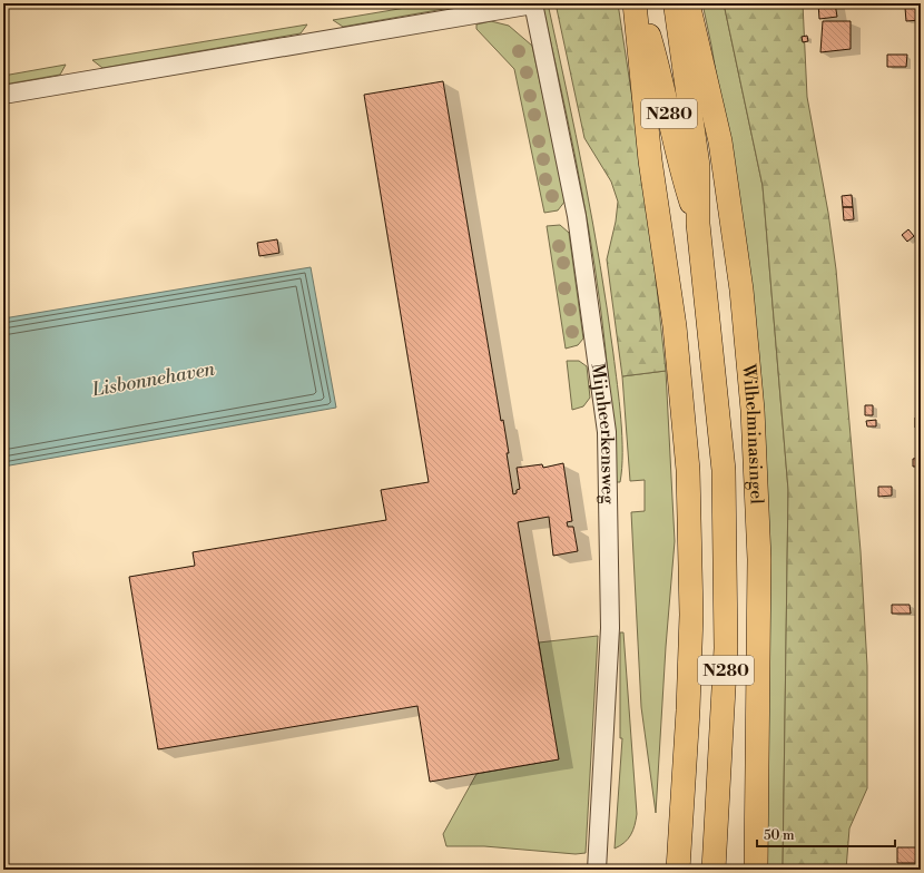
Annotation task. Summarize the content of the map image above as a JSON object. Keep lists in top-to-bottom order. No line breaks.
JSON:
{"streets":{"main road":["N280","Wilhelminasingel"],"street":["Mijnheerkensweg"]},"water":["Lisbonnehaven"],"scale_bar":"50 m"}
